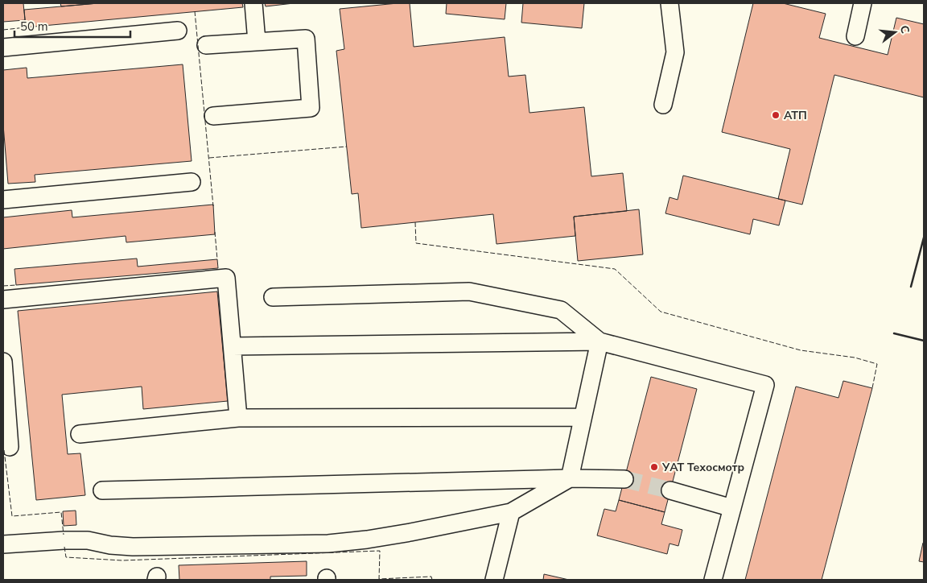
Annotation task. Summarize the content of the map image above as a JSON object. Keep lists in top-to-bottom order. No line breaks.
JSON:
{"places":["АТП","УАТ Техосмотр"],"scale_bar":"50 m","north":"right"}
